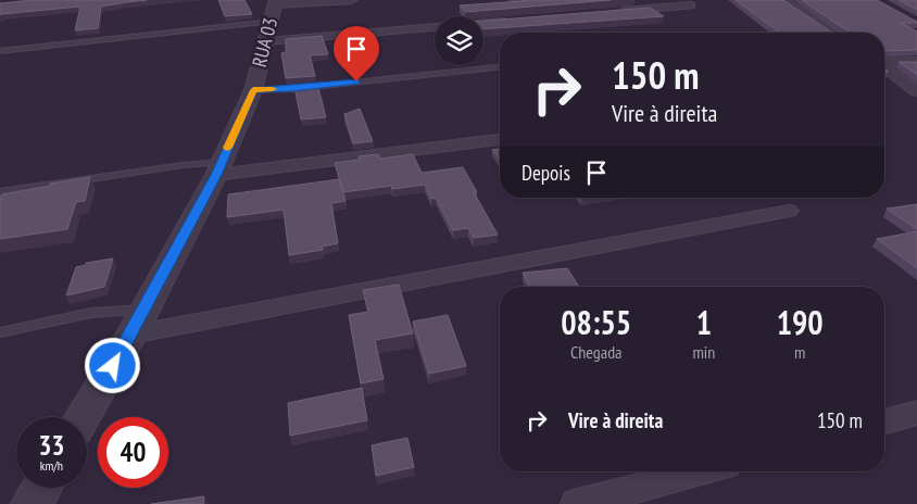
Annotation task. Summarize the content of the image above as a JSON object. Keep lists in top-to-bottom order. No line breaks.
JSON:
{"streets":{"street":["RUA 03"]},"page":{"turn":["150 m","Vire à direita"],"then":"Depois","eta":["08:55","Chegada","1","min","190","m"],"list":[{"name":"Vire à direita","value":"150 m"}],"speed":"33 km/h","limit":"40"}}
